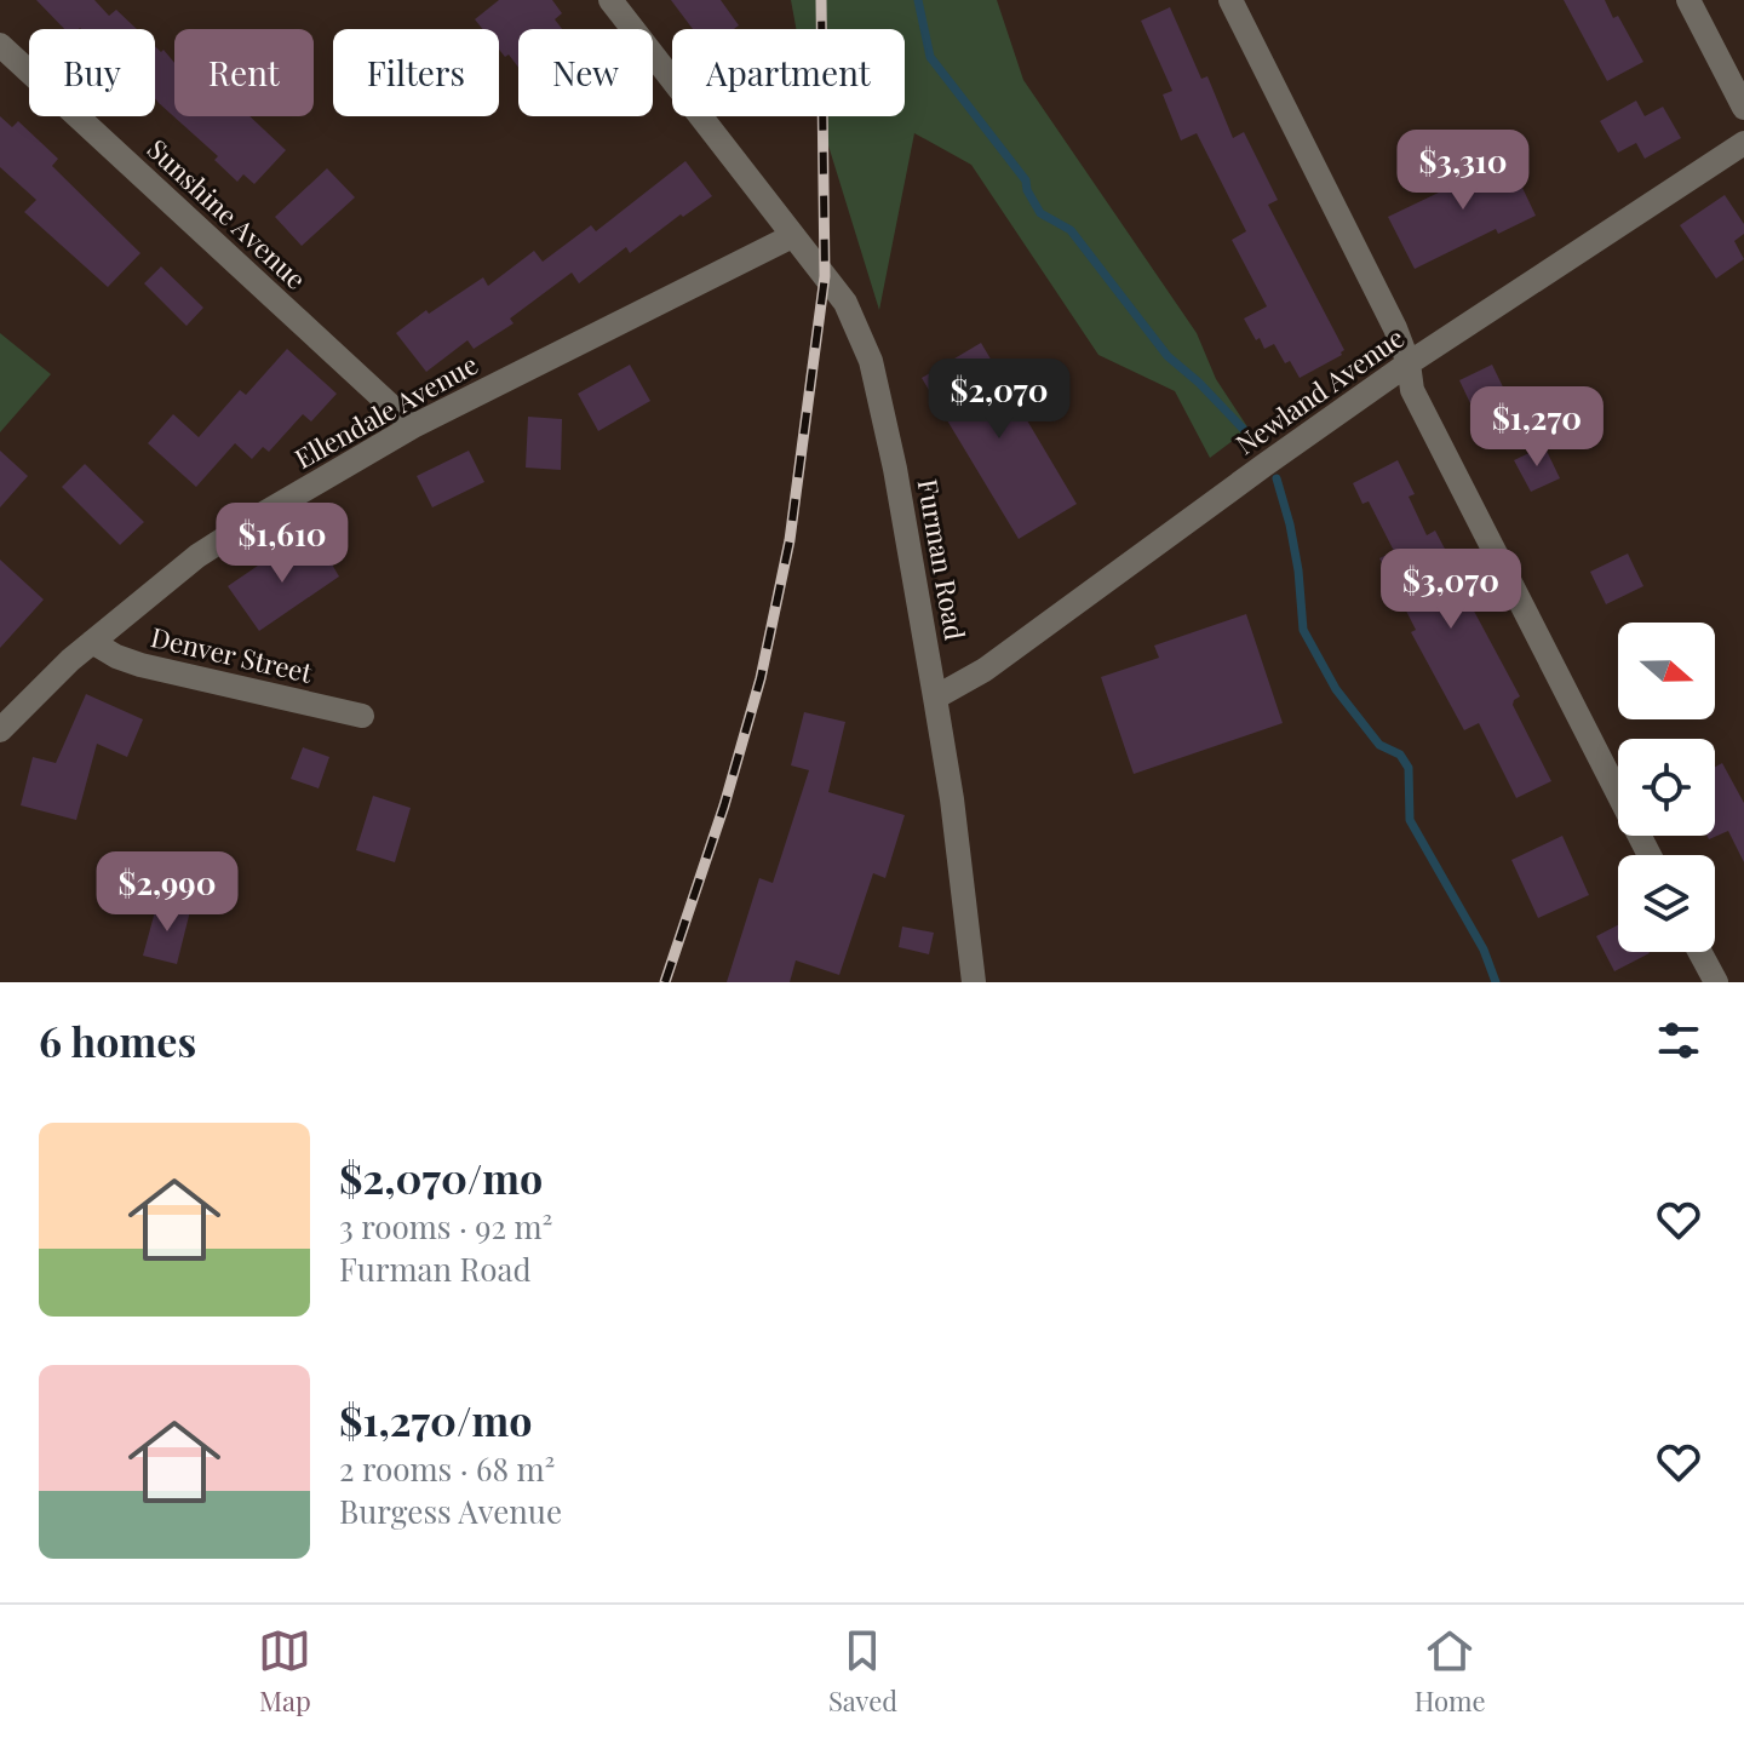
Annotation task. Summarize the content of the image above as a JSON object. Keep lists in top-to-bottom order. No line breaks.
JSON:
{"streets":{"street":["Sunshine Avenue","Newland Avenue","Ellendale Avenue","Furman Road","Denver Street"]},"crossings":[["Sunshine Avenue","Ellendale Avenue"],["Newland Avenue","Furman Road"],["Ellendale Avenue","Furman Road"],["Ellendale Avenue","Denver Street"]],"north":"right","page":{"chip":["Buy","Rent","Filters","New","Apartment"],"price":["$3,310","$2,070","$1,270","$1,610","$3,070","$2,990"],"heading":"6 homes","list":[{"name":"$2,070/mo","note":"3 rooms · 92 m² · Furman Road"},{"name":"$1,270/mo","note":"2 rooms · 68 m² · Burgess Avenue"}],"tabs":["Map","Saved","Home"]}}
